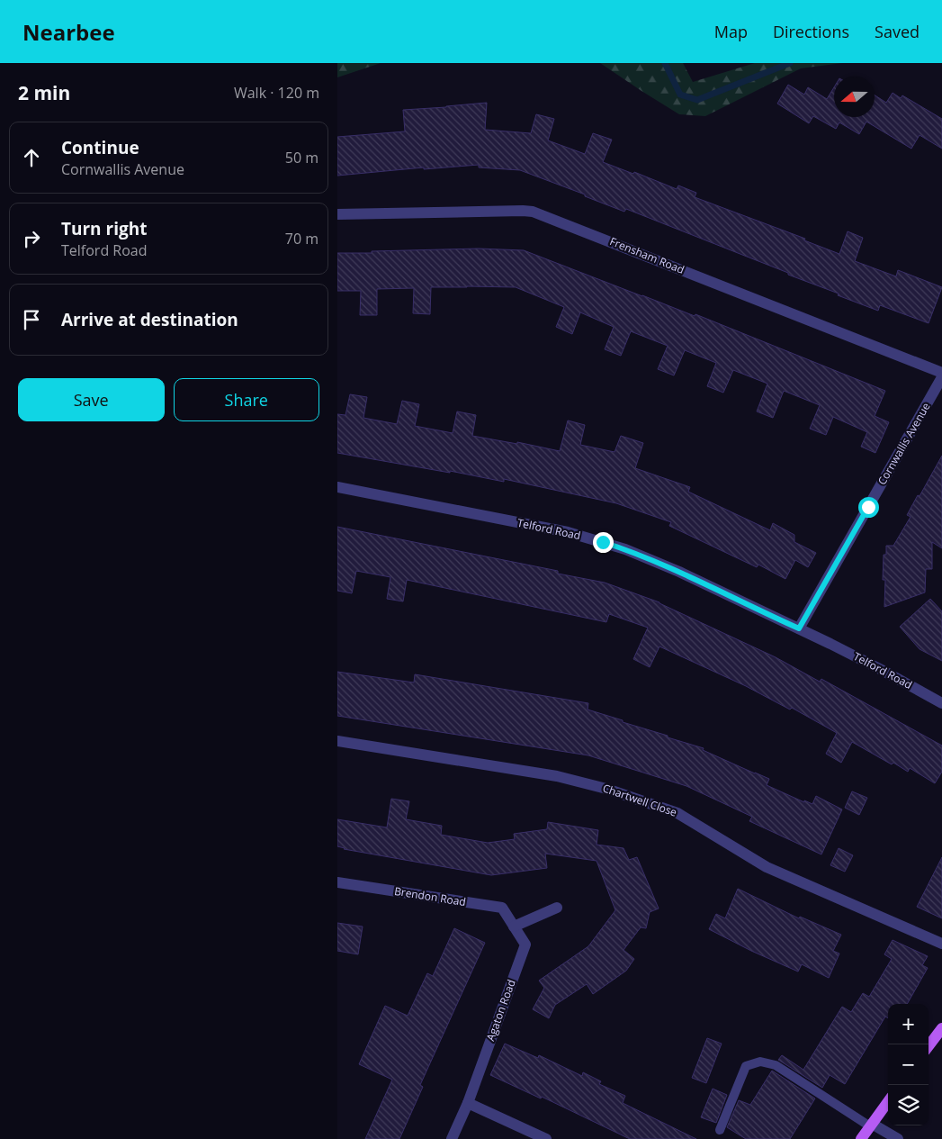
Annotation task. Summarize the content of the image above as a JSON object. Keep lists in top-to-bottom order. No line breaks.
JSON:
{"streets":{"street":["Frensham Road","Cornwallis Avenue","Telford Road","Chartwell Close","Brendon Road","Agaton Road"]},"crossings":[["Cornwallis Avenue","Telford Road"],["Brendon Road","Agaton Road"]],"north":"left","page":{"header":"Nearbee","nav":["Map","Directions","Saved"],"heading":["2 min","Walk · 120 m"],"list":[["Continue","Cornwallis Avenue","50 m"],["Turn right","Telford Road","70 m"],"Arrive at destination"],"buttons":["Save","Share"],"map_buttons":["+","−"]}}
